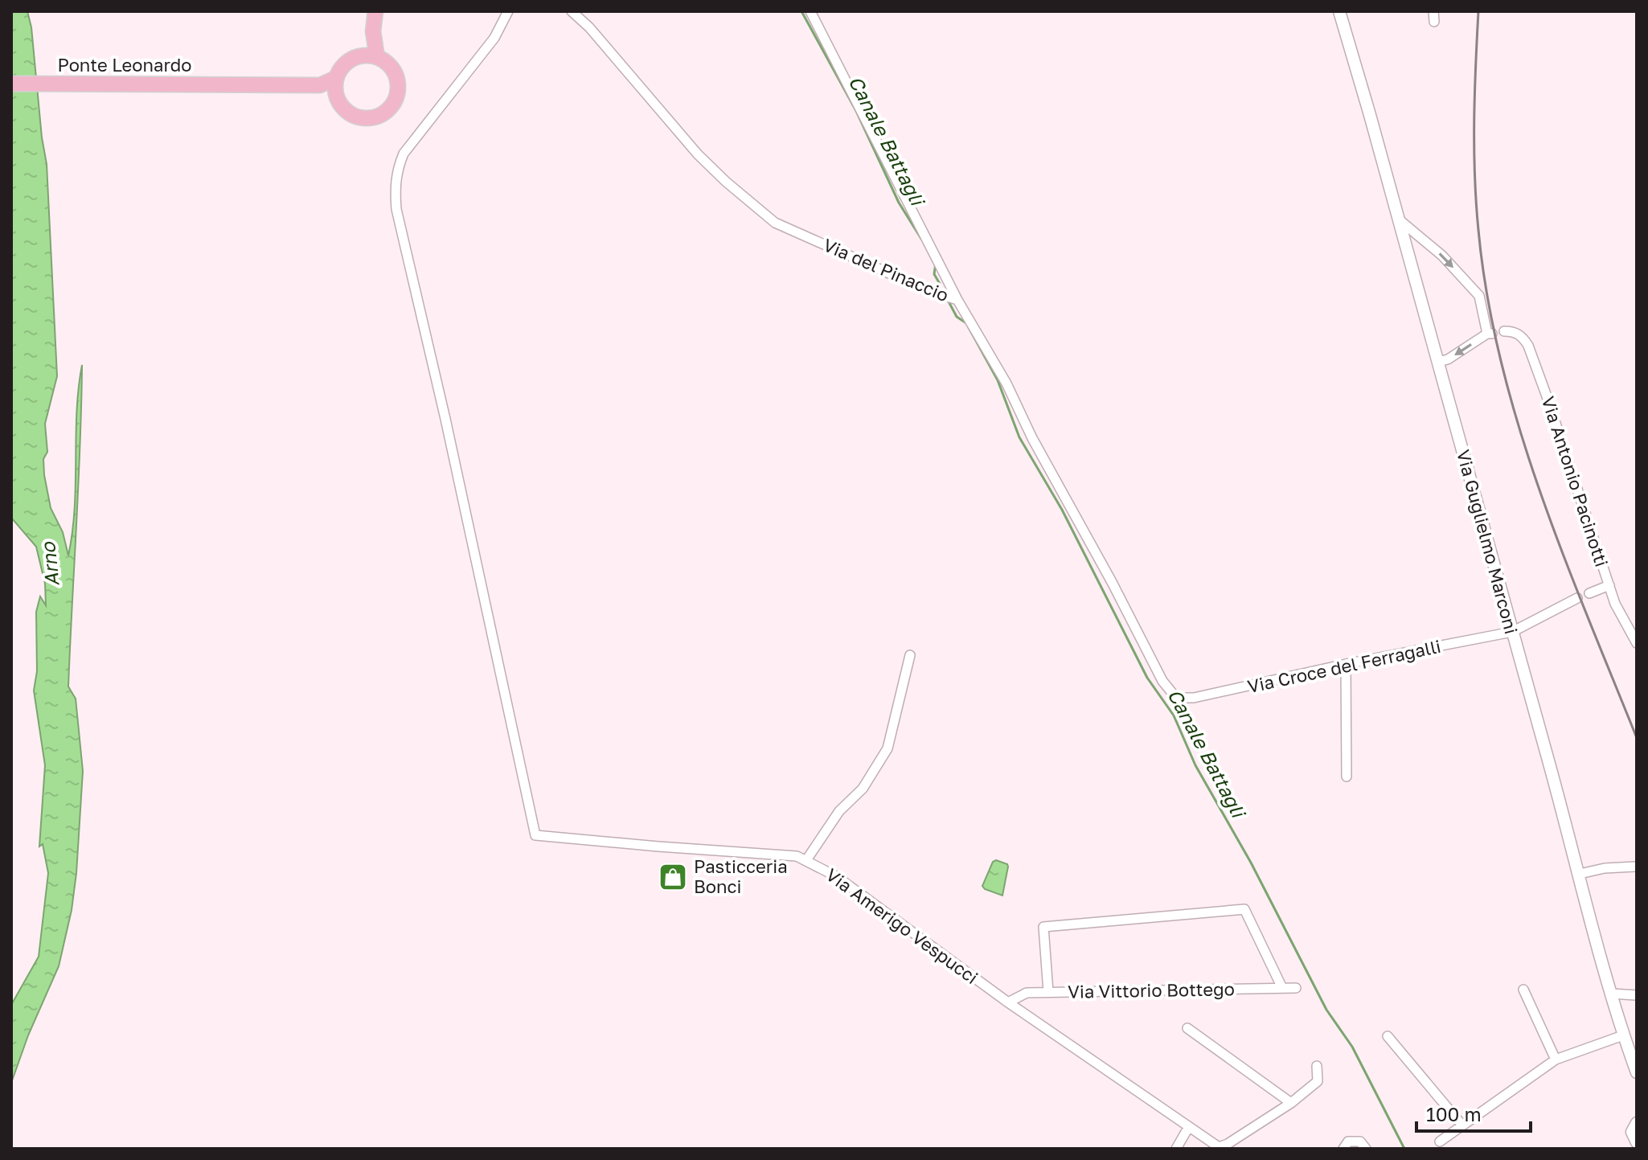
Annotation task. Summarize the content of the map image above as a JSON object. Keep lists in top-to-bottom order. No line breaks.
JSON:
{"streets":{"main road":["Ponte Leonardo"],"street":["Via del Pinaccio","Via Antonio Pacinotti","Via Guglielmo Marconi","Via Croce del Ferragalli","Via Amerigo Vespucci","Via Vittorio Bottego"]},"crossings":[["Via del Pinaccio","Via Croce del Ferragalli"],["Via Guglielmo Marconi","Via Croce del Ferragalli"],["Via Amerigo Vespucci","Via Vittorio Bottego"]],"water":["Canale Battagli","Arno"],"places":{"shop":["Pasticceria Bonci"]},"scale_bar":"100 m"}
